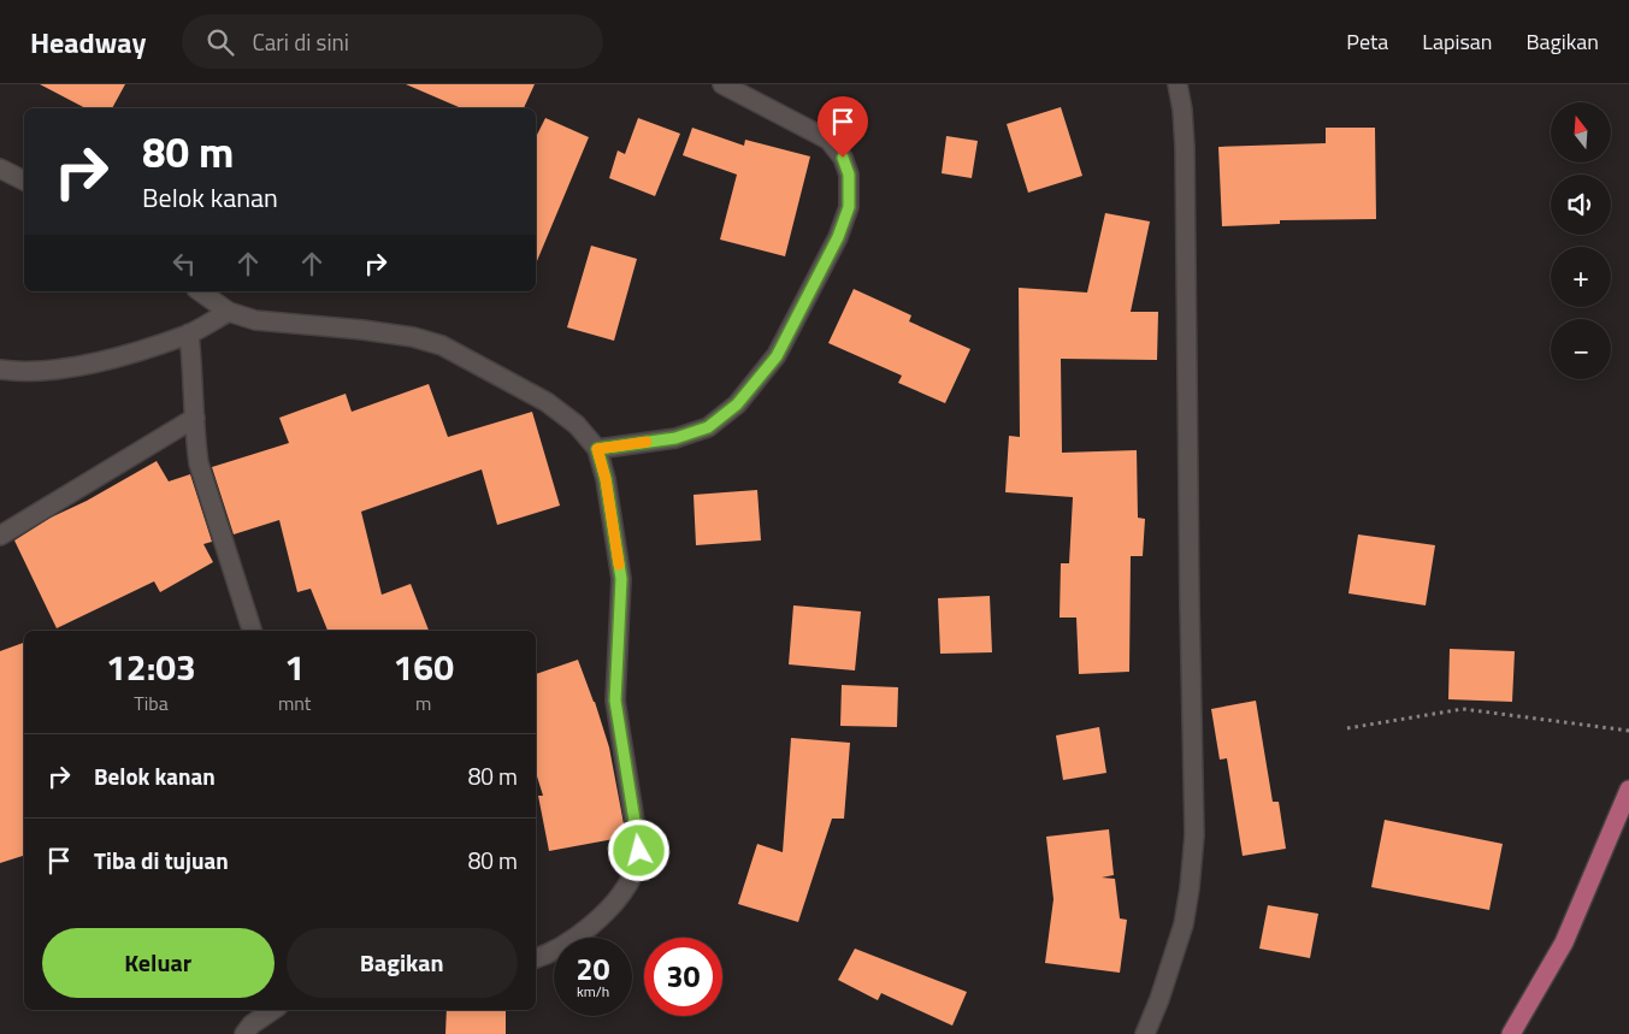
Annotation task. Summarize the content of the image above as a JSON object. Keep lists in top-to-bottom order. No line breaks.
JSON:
{"north":"top","page":{"header":"Headway","search":"Cari di sini","nav":["Peta","Lapisan","Bagikan"],"map_buttons":["+","−"],"turn":["80 m","Belok kanan"],"eta":["12:03","Tiba","1","mnt","160","m"],"list":[{"name":"Belok kanan","value":"80 m"},{"name":"Tiba di tujuan","value":"80 m"}],"buttons":["Keluar","Bagikan"],"speed":"20 km/h","limit":"30"}}
